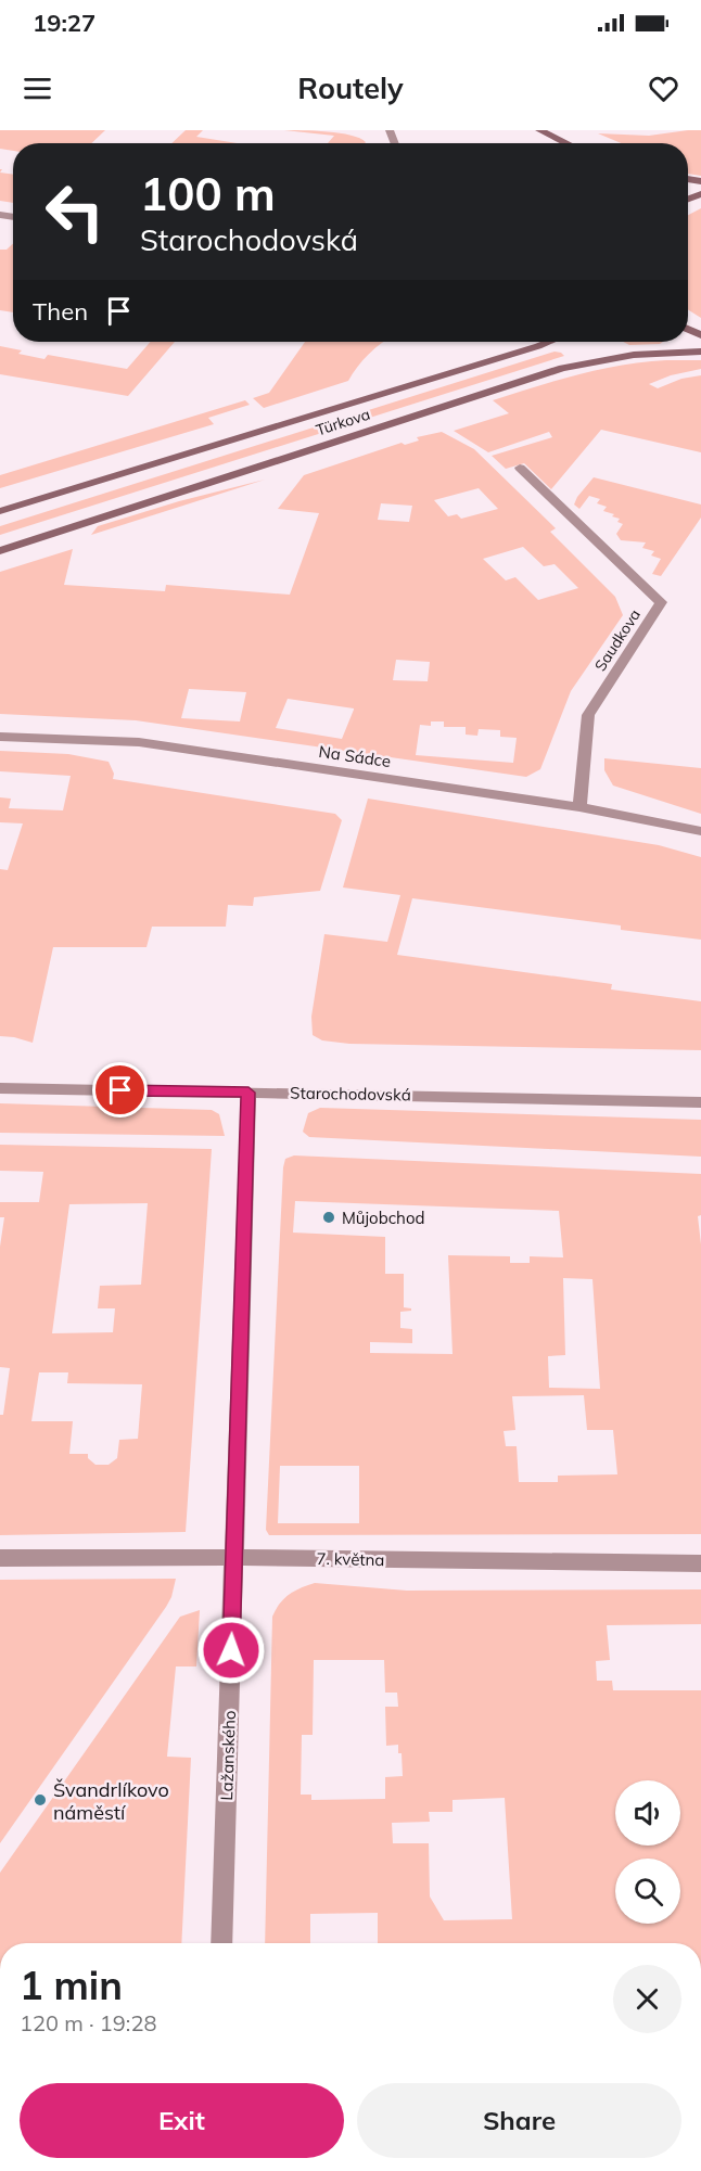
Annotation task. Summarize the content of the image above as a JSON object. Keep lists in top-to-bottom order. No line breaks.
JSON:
{"streets":{"main road":["Türkova"],"street":["Saudkova","Na Sádce","Starochodovská","7. května","Lažanského"]},"crossings":[["Saudkova","Na Sádce"],["Starochodovská","Lažanského"],["7. května","Lažanského"]],"places":["Můjobchod","Švandrlíkovo náměstí"],"page":{"status":"19:27","header":"Routely","turn":["100 m","Starochodovská"],"then":"Then","heading":["1 min","120 m · 19:28"],"buttons":["Exit","Share"]}}
